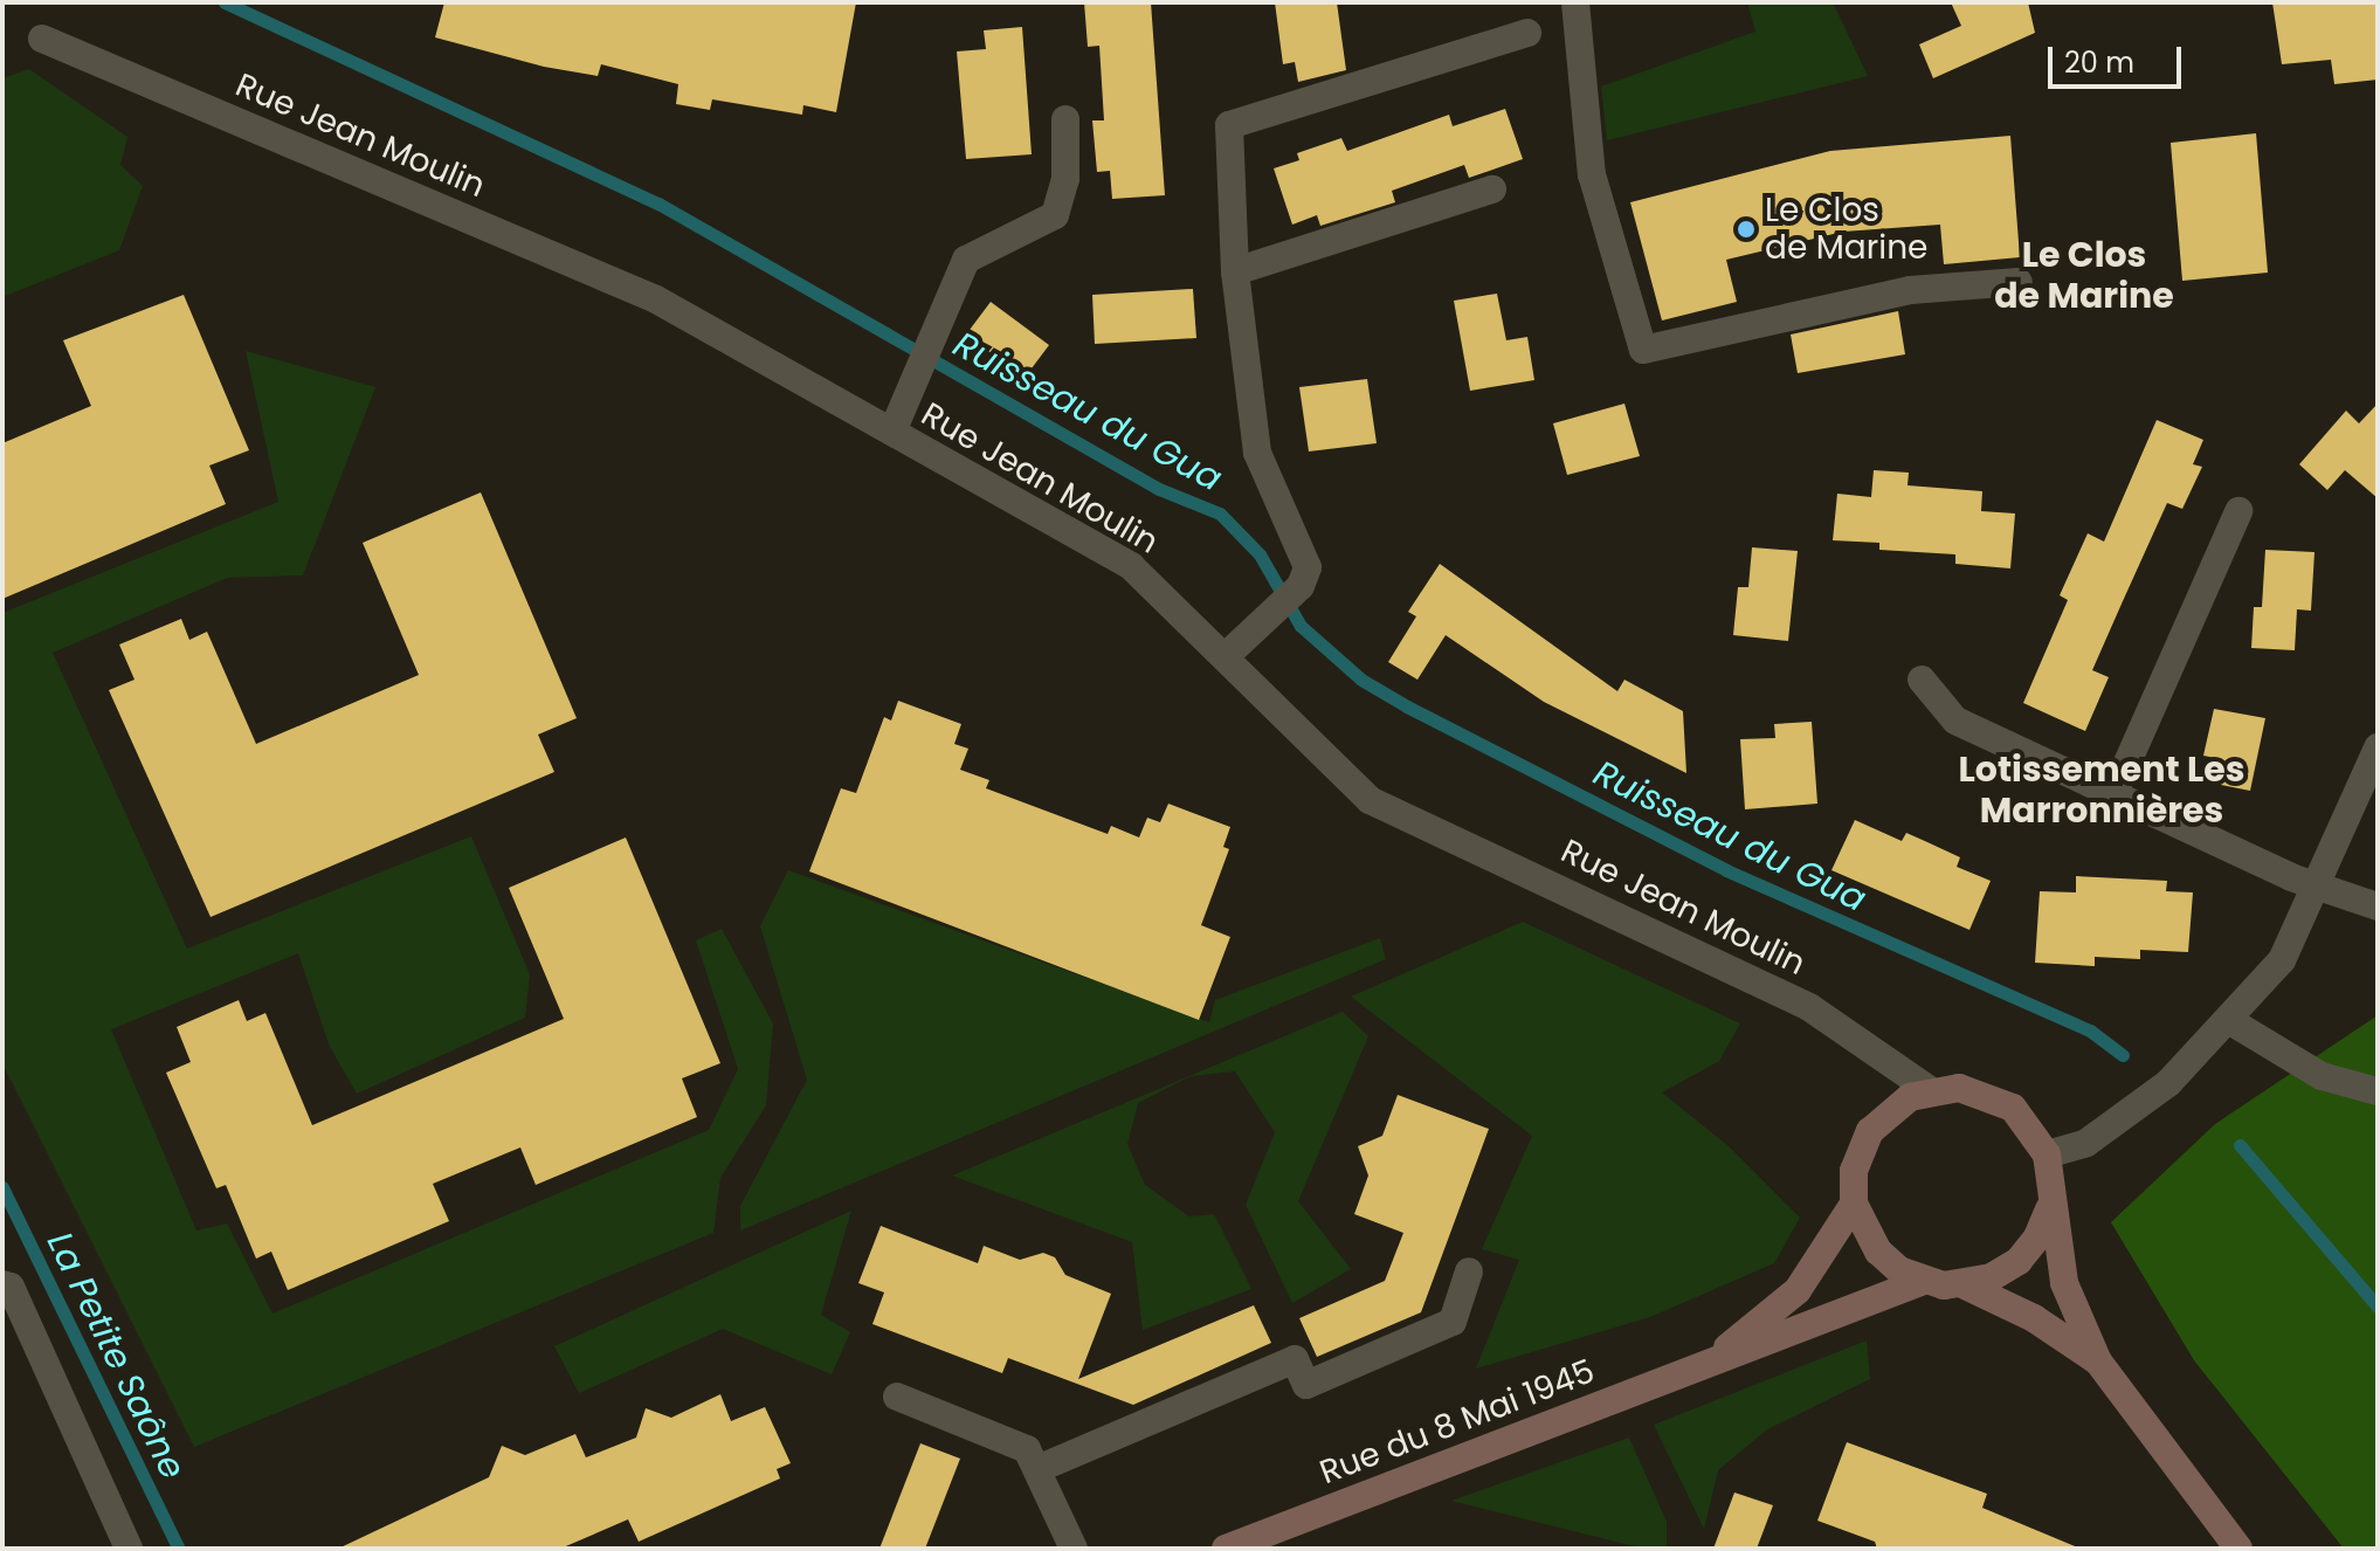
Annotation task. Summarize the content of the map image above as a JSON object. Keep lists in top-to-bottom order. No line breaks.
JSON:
{"streets":{"street":["Rue Jean Moulin","Rue du 8 Mai 1945"]},"crossings":[["Rue Jean Moulin","Rue du 8 Mai 1945"]],"districts":["Le Clos de Marine","Lotissement Les Marronnières"],"water":["Ruisseau du Gua","La Petite Saône"],"places":["Le Clos de Marine"],"scale_bar":"20 m"}
